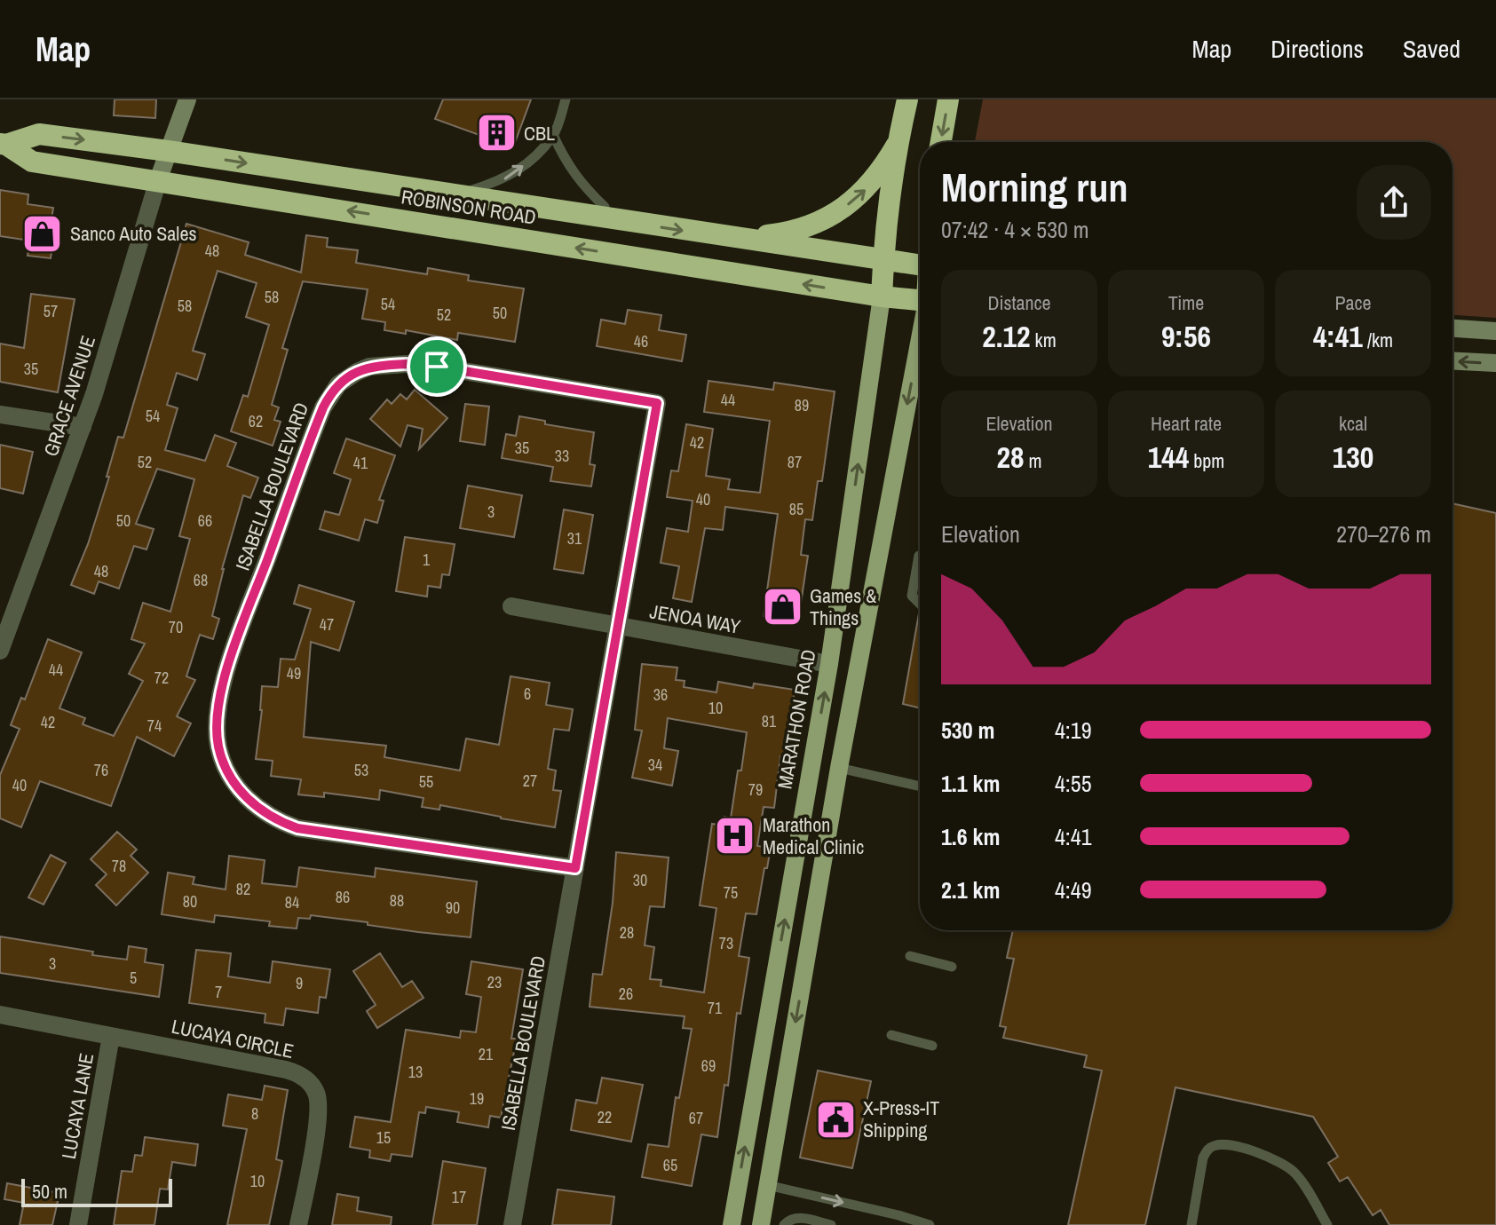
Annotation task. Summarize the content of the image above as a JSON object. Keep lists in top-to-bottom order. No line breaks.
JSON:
{"streets":{"highway":["ROBINSON ROAD","MARATHON ROAD"],"main road":["GRACE AVENUE"],"street":["ISABELLA BOULEVARD","JENOA WAY","LUCAYA CIRCLE","LUCAYA LANE"]},"crossings":[["ROBINSON ROAD","GRACE AVENUE"],["ROBINSON ROAD","MARATHON ROAD"],["ISABELLA BOULEVARD","JENOA WAY"],["JENOA WAY","MARATHON ROAD"],["LUCAYA CIRCLE","LUCAYA LANE"]],"one_way":["MARATHON ROAD"],"places":{"building":["CBL"],"shop":["Sanco Auto Sales","Games & Things"],"hospital":["Marathon Medical Clinic"],"public building":["X-Press-IT Shipping"]},"house_numbers":["48","58","54","58","57","50","52","46","35","44","89","54","62","42","35","33","52","87","41","40","85","3","50","66","31","1","48","68","47","70","44","49","72","6","36","10","81","42","74","34","76","53","27","55","40","79","78","30","82","75","86","88","80","84","90","28","73","3","5","23","9","7","26","71","21","69","13","19","8","22","67","15","65","10","17"],"scale_bar":"50 m","page":{"header":"Map","nav":["Map","Directions","Saved"],"heading":["Morning run","07:42 · 4 × 530 m"],"stats":[["Distance","2.12 km"],["Time","9:56"],["Pace","4:41 /km"],["Elevation","28 m"],["Heart rate","144 bpm"],["kcal","130"]],"chart":["Elevation","270–276 m"],"list":[{"name":"530 m","note":"4:19"},{"name":"1.1 km","note":"4:55"},{"name":"1.6 km","note":"4:41"},{"name":"2.1 km","note":"4:49"}],"scale":"50 m"}}
